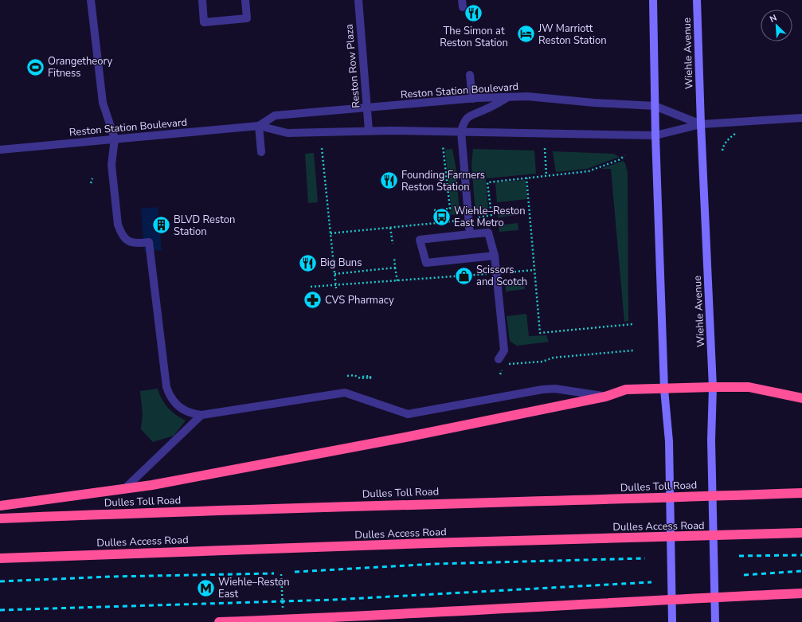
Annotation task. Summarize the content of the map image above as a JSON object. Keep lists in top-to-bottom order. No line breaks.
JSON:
{"streets":{"highway":["Dulles Toll Road","Dulles Access Road"],"main road":["Wiehle Avenue"],"street":["Reston Row Plaza","Reston Station Boulevard"]},"crossings":[["Wiehle Avenue","Reston Station Boulevard"],["Reston Row Plaza","Reston Station Boulevard"]],"places":{"restaurant":["The Simon at Reston Station","Founding Farmers Reston Station","Big Buns"],"hotel":["JW Marriott Reston Station"],"sports":["Orangetheory Fitness"],"bus stop":["Wiehle–Reston East Metro"],"building":["BLVD Reston Station"],"shop":["Scissors and Scotch"],"pharmacy":["CVS Pharmacy"],"metro station":["Wiehle–Reston East"]},"north":"top left"}
